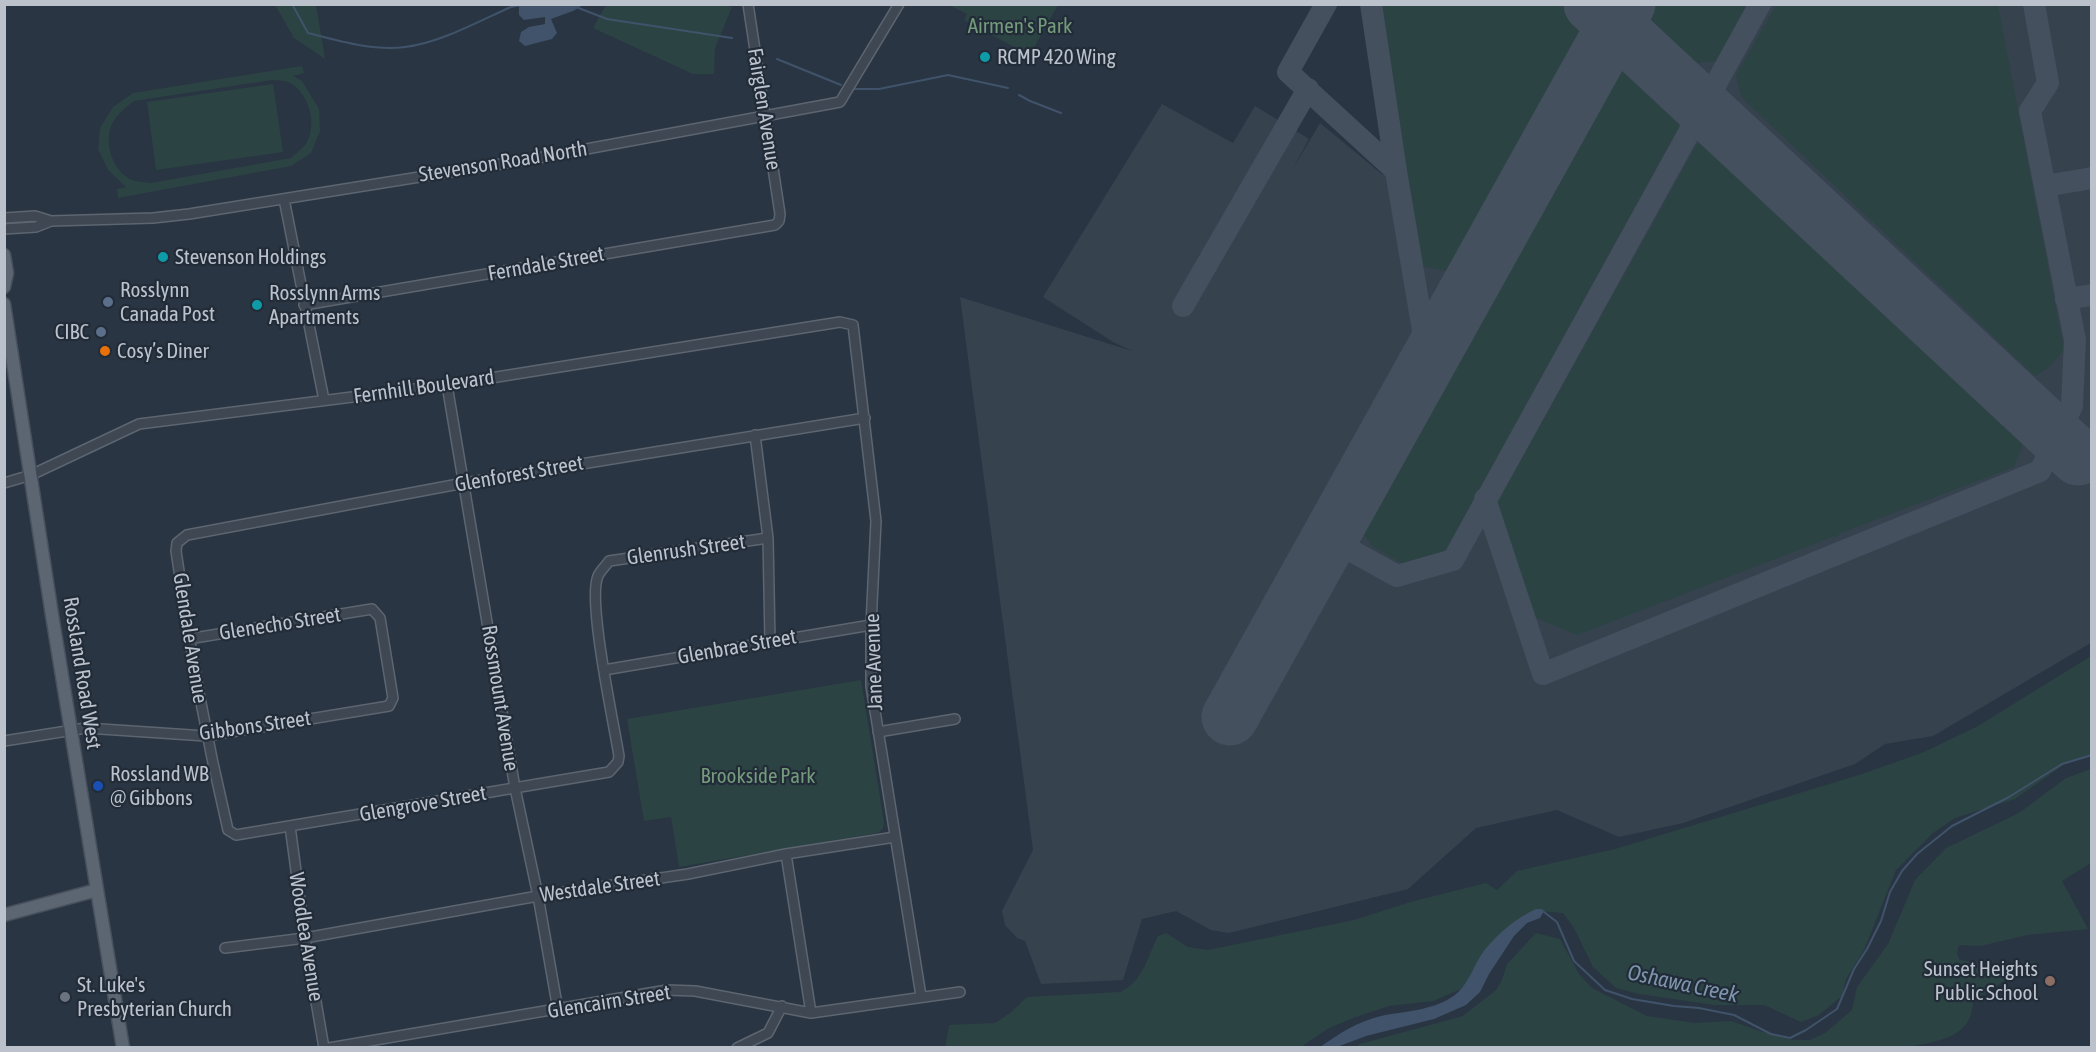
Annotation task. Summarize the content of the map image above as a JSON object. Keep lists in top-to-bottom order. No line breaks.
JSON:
{"streets":{"main road":["Rossland Road West"],"street":["Fairglen Avenue","Stevenson Road North","Ferndale Street","Fernhill Boulevard","Glenforest Street","Glenrush Street","Glenecho Street","Glendale Avenue","Glenbrae Street","Jane Avenue","Rossmount Avenue","Gibbons Street","Glengrove Street","Westdale Street","Woodlea Avenue","Glencairn Street"]},"crossings":[["Fairglen Avenue","Stevenson Road North"],["Fairglen Avenue","Ferndale Street"],["Fernhill Boulevard","Jane Avenue"],["Fernhill Boulevard","Rossland Road West"],["Fernhill Boulevard","Rossmount Avenue"],["Glenforest Street","Glendale Avenue"],["Glenforest Street","Jane Avenue"],["Glenforest Street","Rossmount Avenue"],["Glenrush Street","Glenbrae Street"],["Glenrush Street","Glengrove Street"],["Glenecho Street","Glendale Avenue"],["Glenecho Street","Gibbons Street"],["Glendale Avenue","Gibbons Street"],["Glendale Avenue","Glengrove Street"],["Glenbrae Street","Jane Avenue"],["Jane Avenue","Westdale Street"],["Jane Avenue","Glencairn Street"],["Rossland Road West","Gibbons Street"],["Rossmount Avenue","Glengrove Street"],["Rossmount Avenue","Westdale Street"],["Rossmount Avenue","Glencairn Street"],["Glengrove Street","Woodlea Avenue"],["Westdale Street","Woodlea Avenue"]],"water":["Oshawa Creek"],"parks":["Airmen's Park","Brookside Park"],"places":["RCMP 420 Wing","Stevenson Holdings","Rosslynn Canada Post","Rosslynn Arms Apartments","CIBC","Cosy’s Diner","Rossland WB @ Gibbons","Sunset Heights Public School","St. Luke's Presbyterian Church"]}
